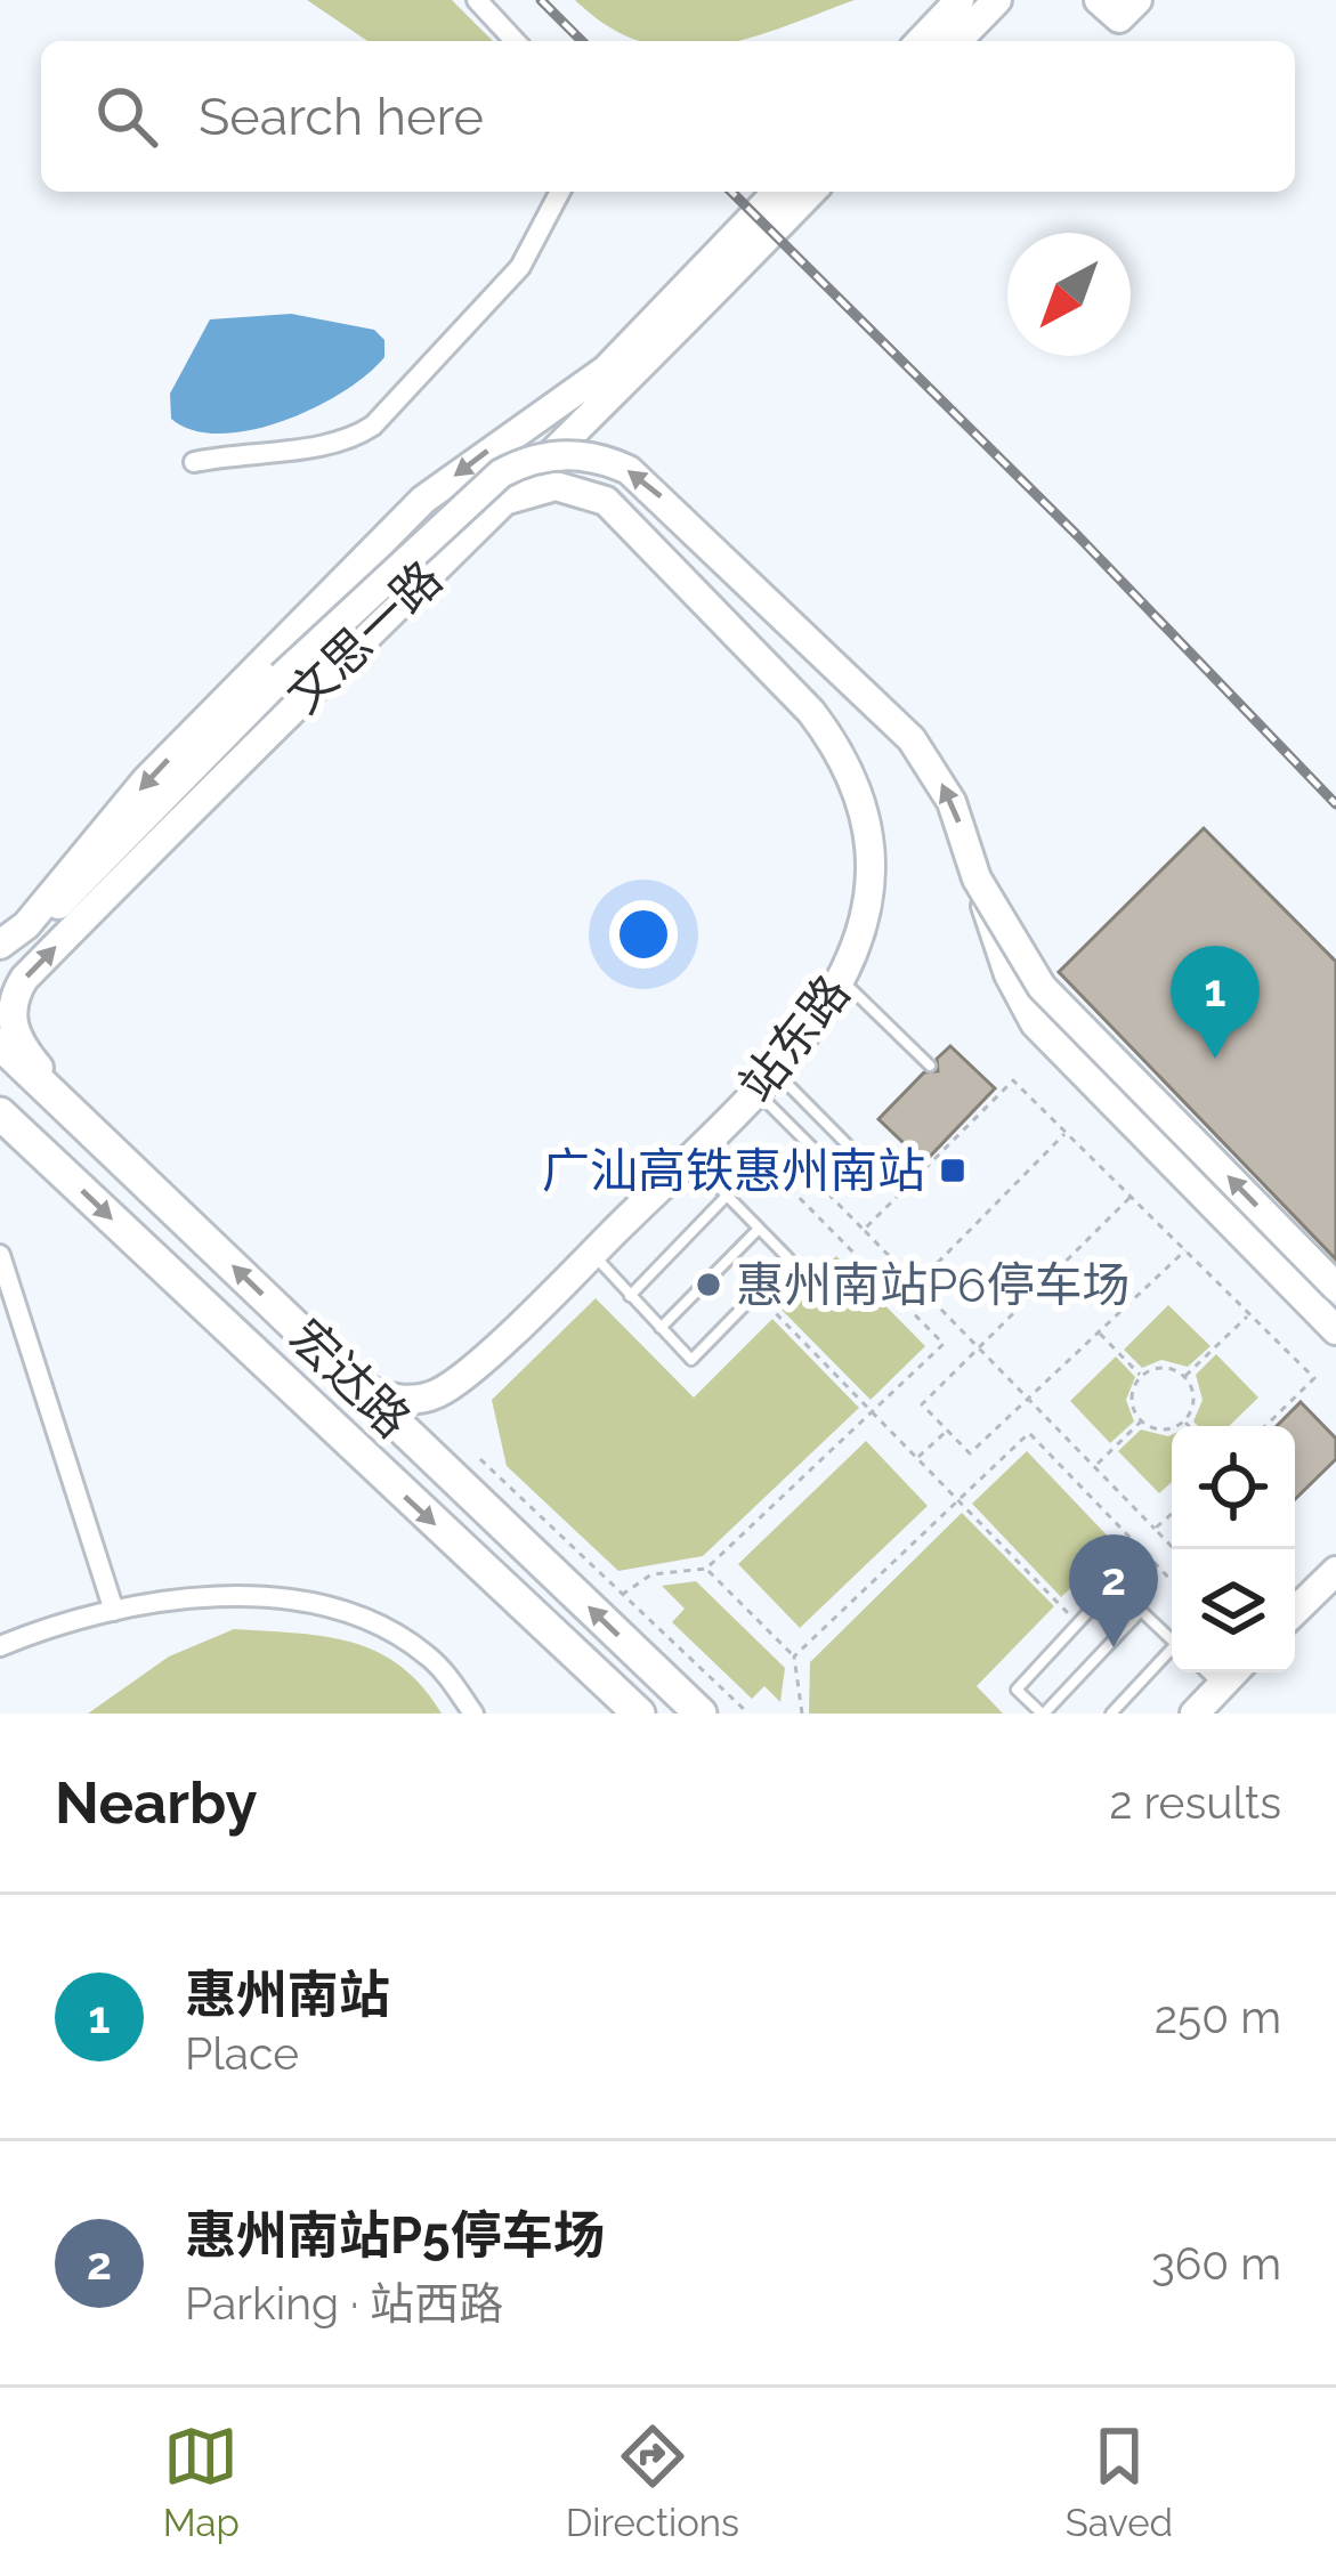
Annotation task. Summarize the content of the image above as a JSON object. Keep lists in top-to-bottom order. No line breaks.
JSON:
{"streets":{"main road":["宏达路"],"street":["文思一路","站东路"]},"crossings":[["文思一路","站东路"],["文思一路","宏达路"],["站东路","宏达路"]],"places":{"transit":["广汕高铁惠州南站"],"other":["惠州南站P6停车场"]},"north":"bottom left","page":{"search":"Search here","pins":["1","2"],"heading":["Nearby","2 results"],"list":[{"mark":"1","name":"惠州南站","note":"Place","value":"250 m"},{"mark":"2","name":"惠州南站P5停车场","note":"Parking · 站西路","value":"360 m"}],"nav":["Map","Directions","Saved"]}}
